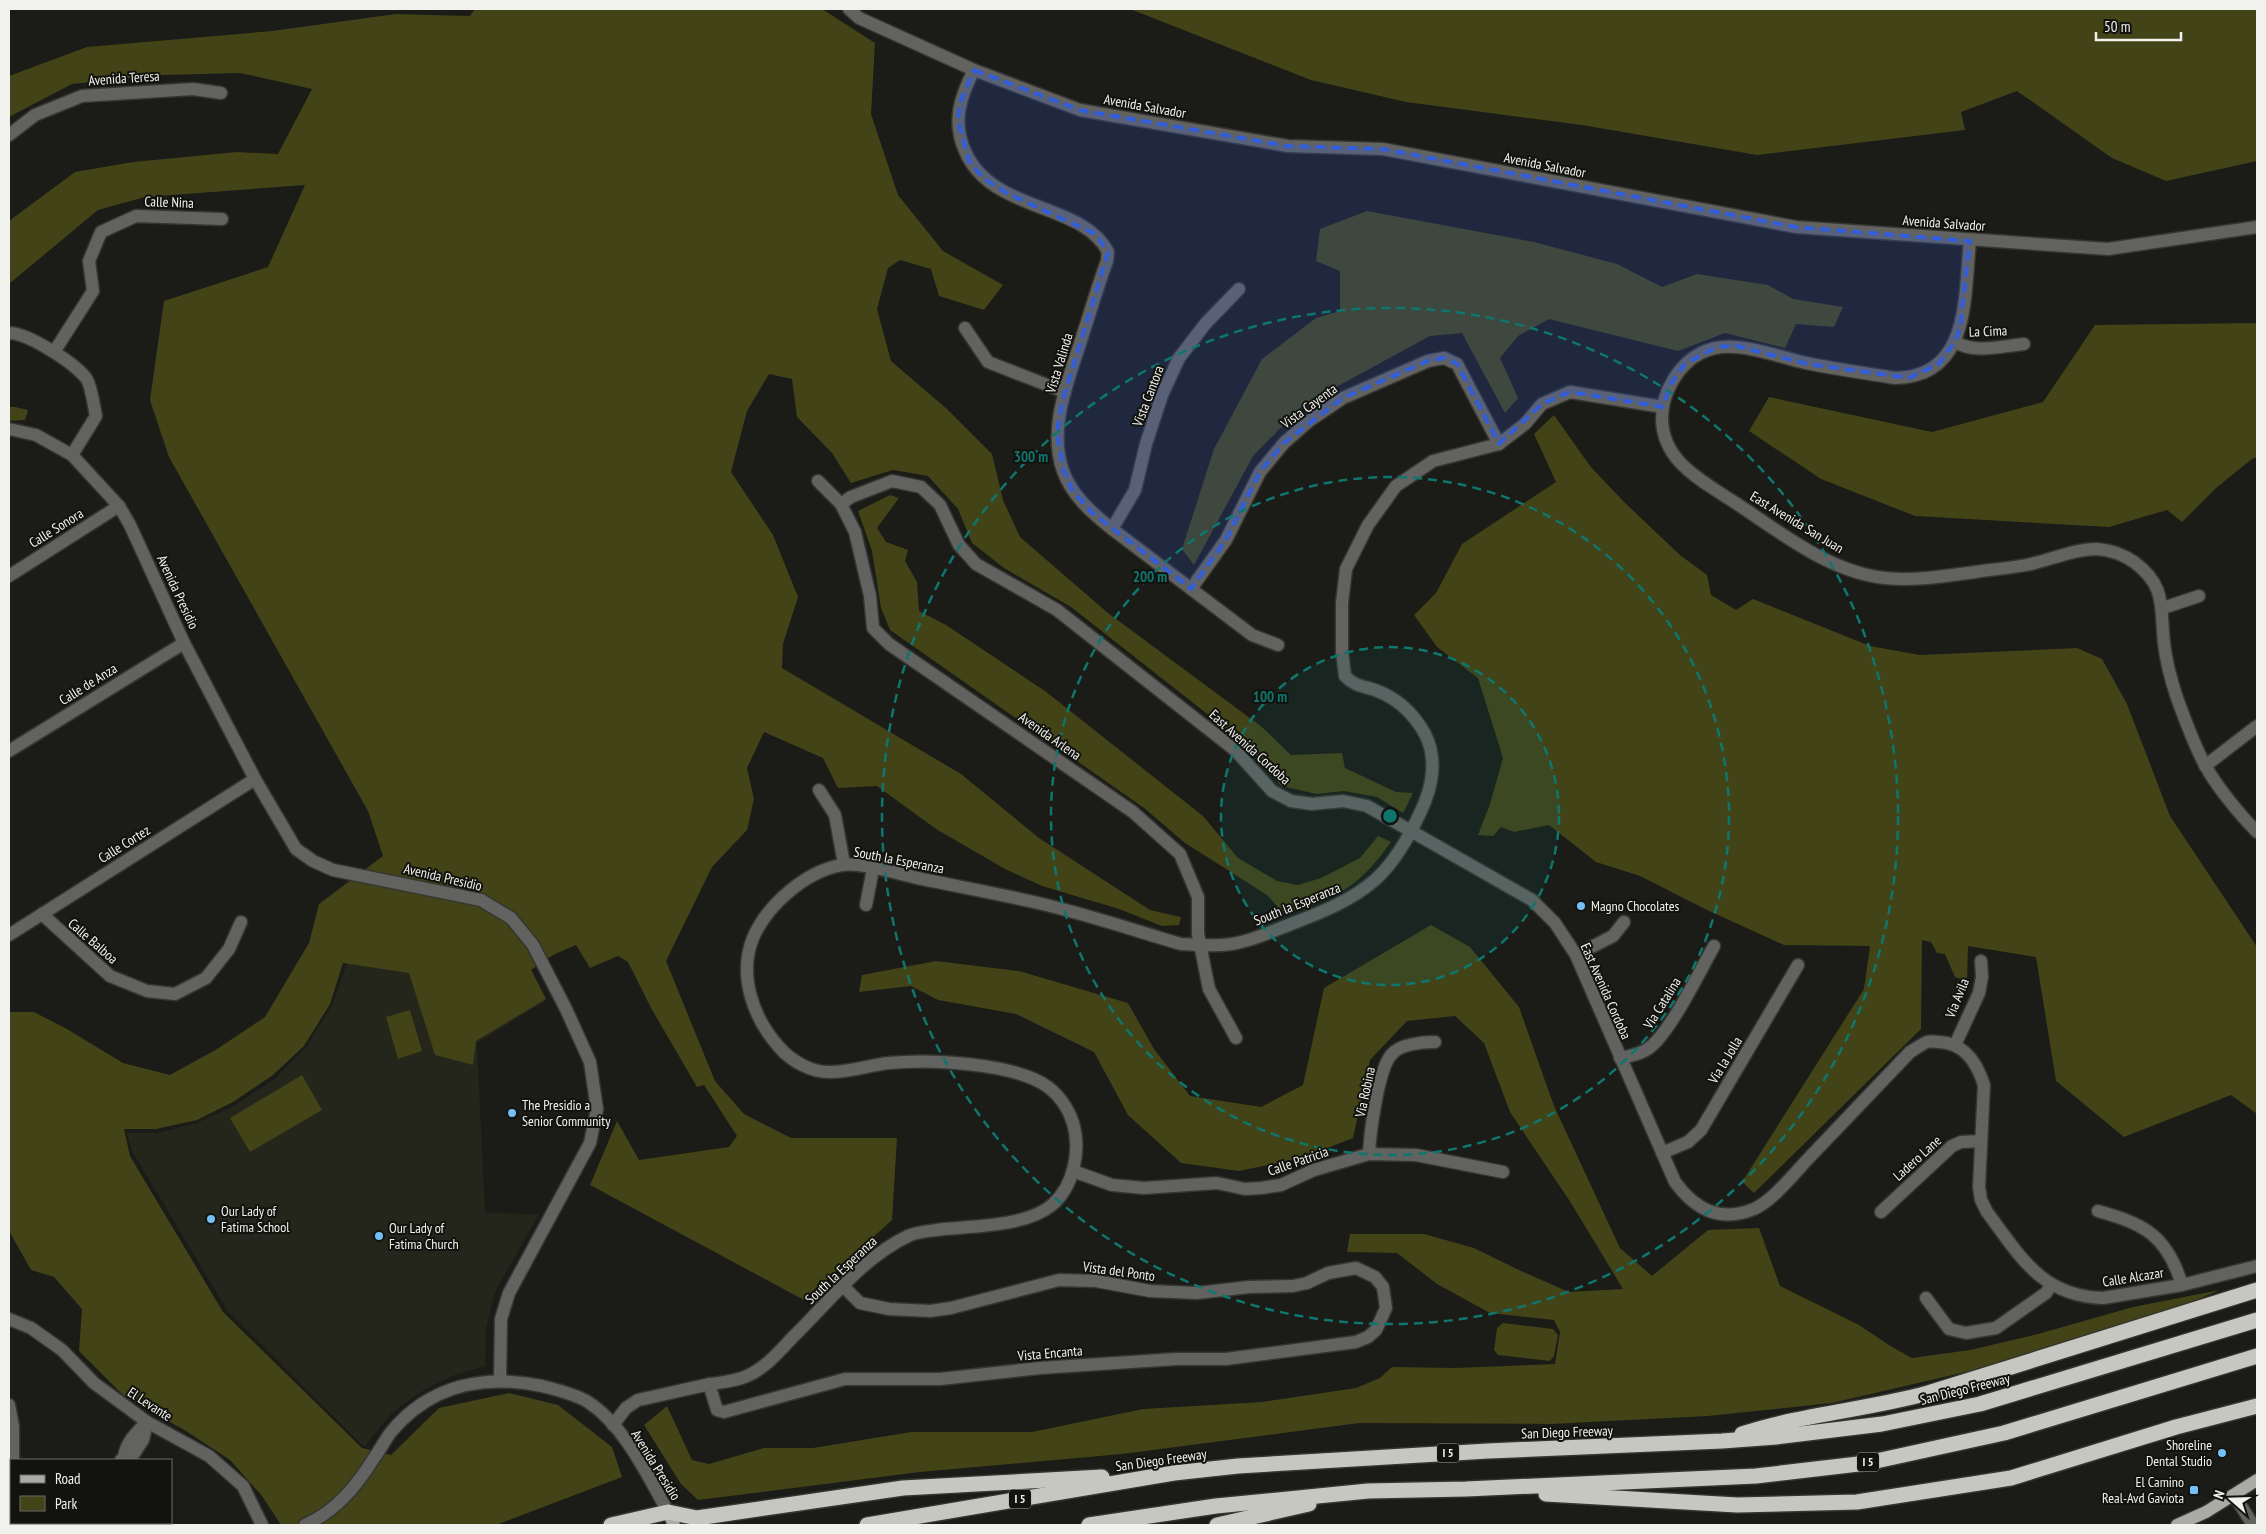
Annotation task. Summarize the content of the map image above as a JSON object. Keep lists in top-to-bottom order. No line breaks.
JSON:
{"streets":{"highway":["San Diego Freeway","I 5"],"street":["Avenida Teresa","Avenida Salvador","Calle Nina","La Cima","Vista Valinda","Vista Cantora","Vista Cayenta","East Avenida San Juan","Calle Sonora","Avenida Presidio","Calle de Anza","Avenida Arlena","East Avenida Cordoba","Calle Cortez","South la Esperanza","Calle Balboa","Via Avila","Via Catalina","Via la Jolla","Via Robina","Ladero Lane","Calle Patricia","Vista del Ponto","Calle Alcazar","Vista Encanta","El Levante"]},"crossings":[["Avenida Salvador","Vista Valinda"],["Avenida Salvador","East Avenida San Juan"],["La Cima","East Avenida San Juan"],["Vista Valinda","Vista Cantora"],["Vista Valinda","Vista Cayenta"],["Vista Cayenta","South la Esperanza"],["Calle Sonora","Avenida Presidio"],["Avenida Presidio","Calle de Anza"],["Avenida Presidio","Calle Cortez"],["Avenida Presidio","South la Esperanza"],["Avenida Arlena","East Avenida Cordoba"],["Avenida Arlena","South la Esperanza"],["East Avenida Cordoba","South la Esperanza"],["East Avenida Cordoba","Via Avila"],["East Avenida Cordoba","Via Catalina"],["East Avenida Cordoba","Via la Jolla"],["Calle Cortez","Calle Balboa"],["South la Esperanza","Calle Patricia"],["South la Esperanza","Vista del Ponto"],["South la Esperanza","Vista Encanta"],["Via Robina","Calle Patricia"],["Vista del Ponto","Vista Encanta"]],"places":{"other":["Magno Chocolates","The Presidio a Senior Community","Our Lady of Fatima School","Our Lady of Fatima Church","Shoreline Dental Studio"],"transit":["El Camino Real-Avd Gaviota"]},"legend":["Road","Park"],"scale_bar":"50 m","north":"left","rings":["300 m","200 m","100 m"]}
